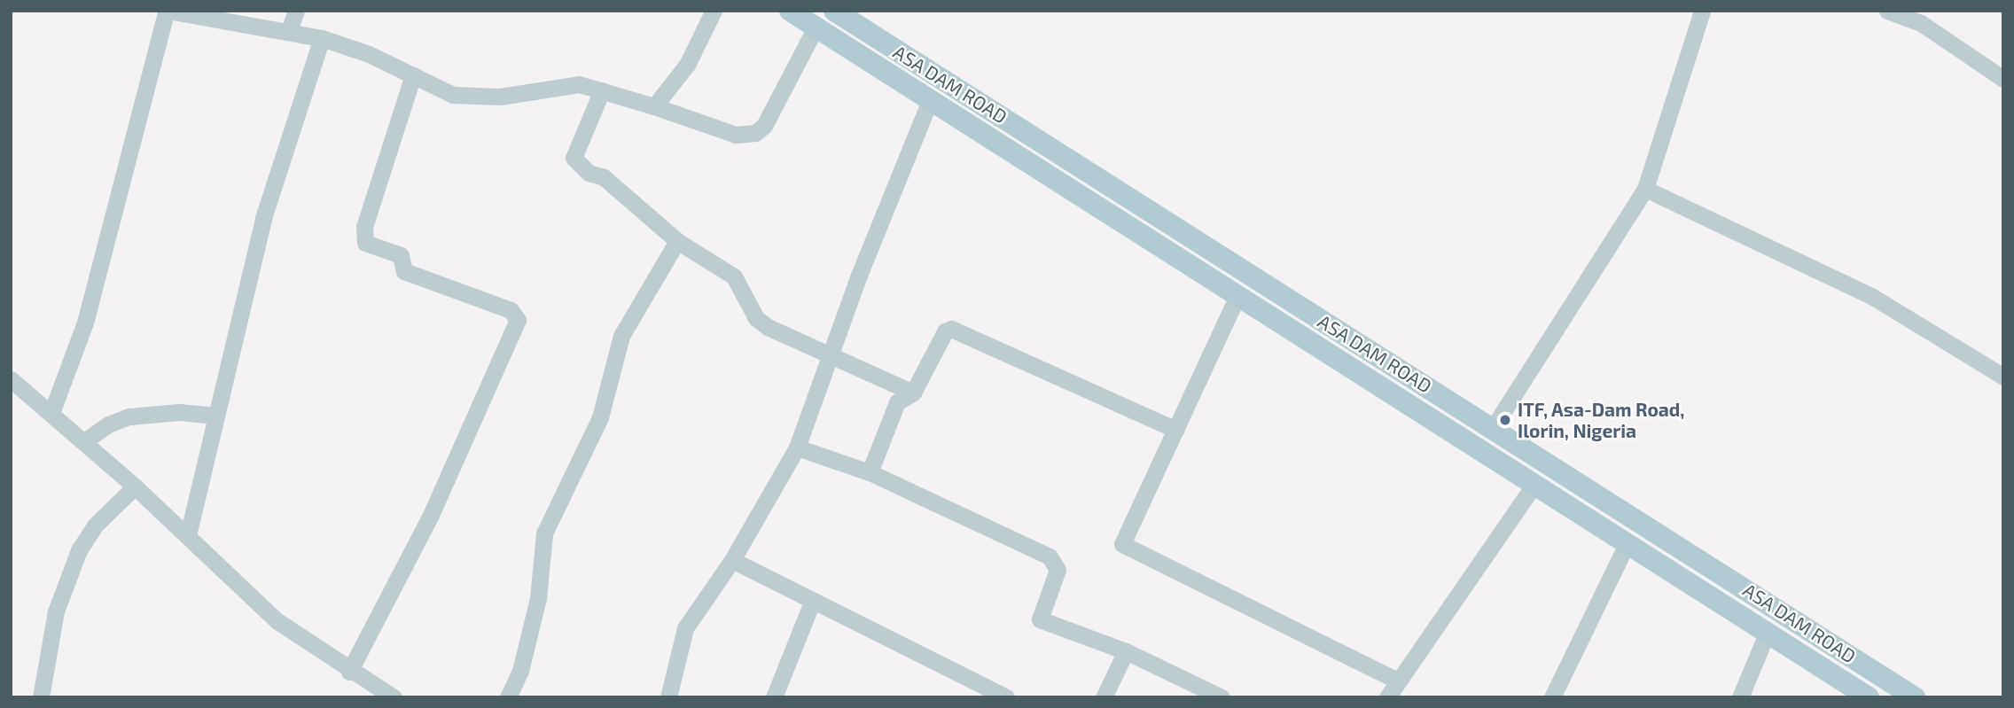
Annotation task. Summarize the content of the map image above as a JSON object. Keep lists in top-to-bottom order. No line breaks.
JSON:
{"streets":{"main road":["ASA DAM ROAD"]},"places":["ITF, Asa-Dam Road, Ilorin, Nigeria"]}
